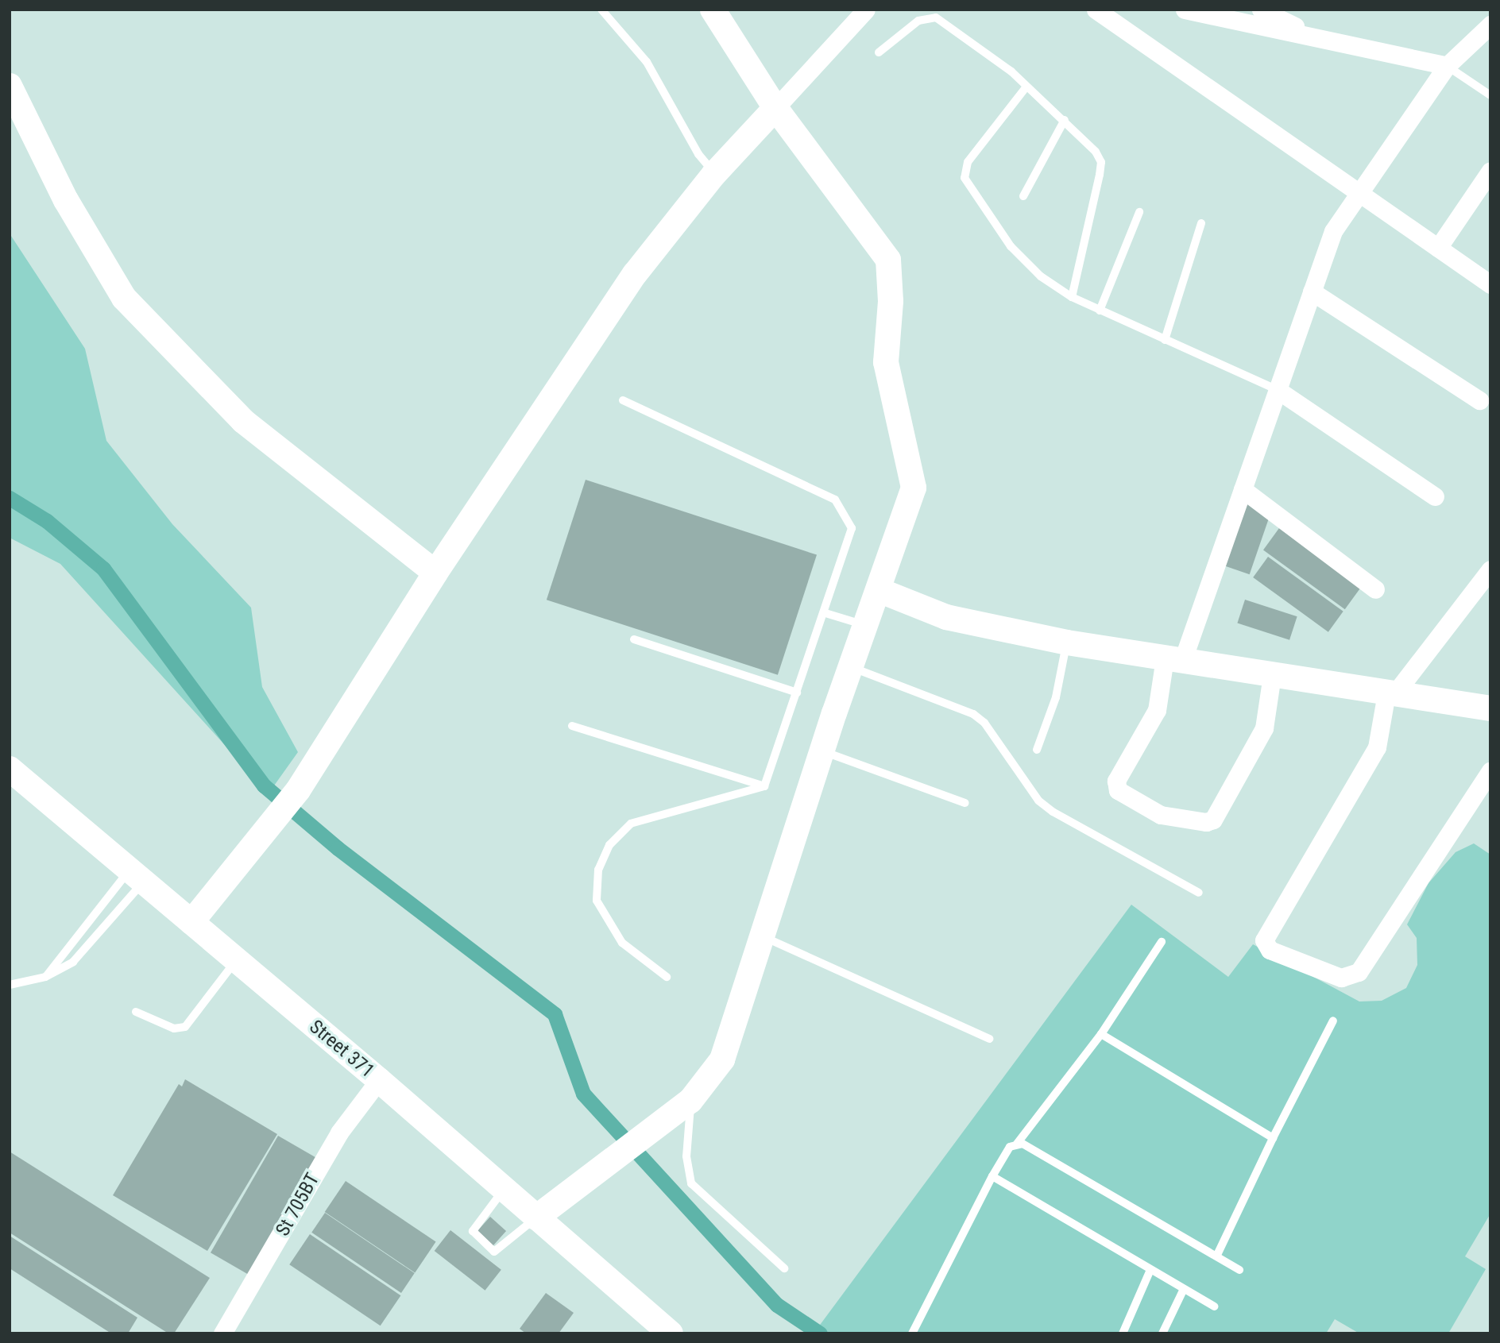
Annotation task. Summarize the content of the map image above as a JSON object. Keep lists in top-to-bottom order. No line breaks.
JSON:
{"streets":{"street":["Street 371","St 705BT"]},"crossings":[["Street 371","St 705BT"]]}
